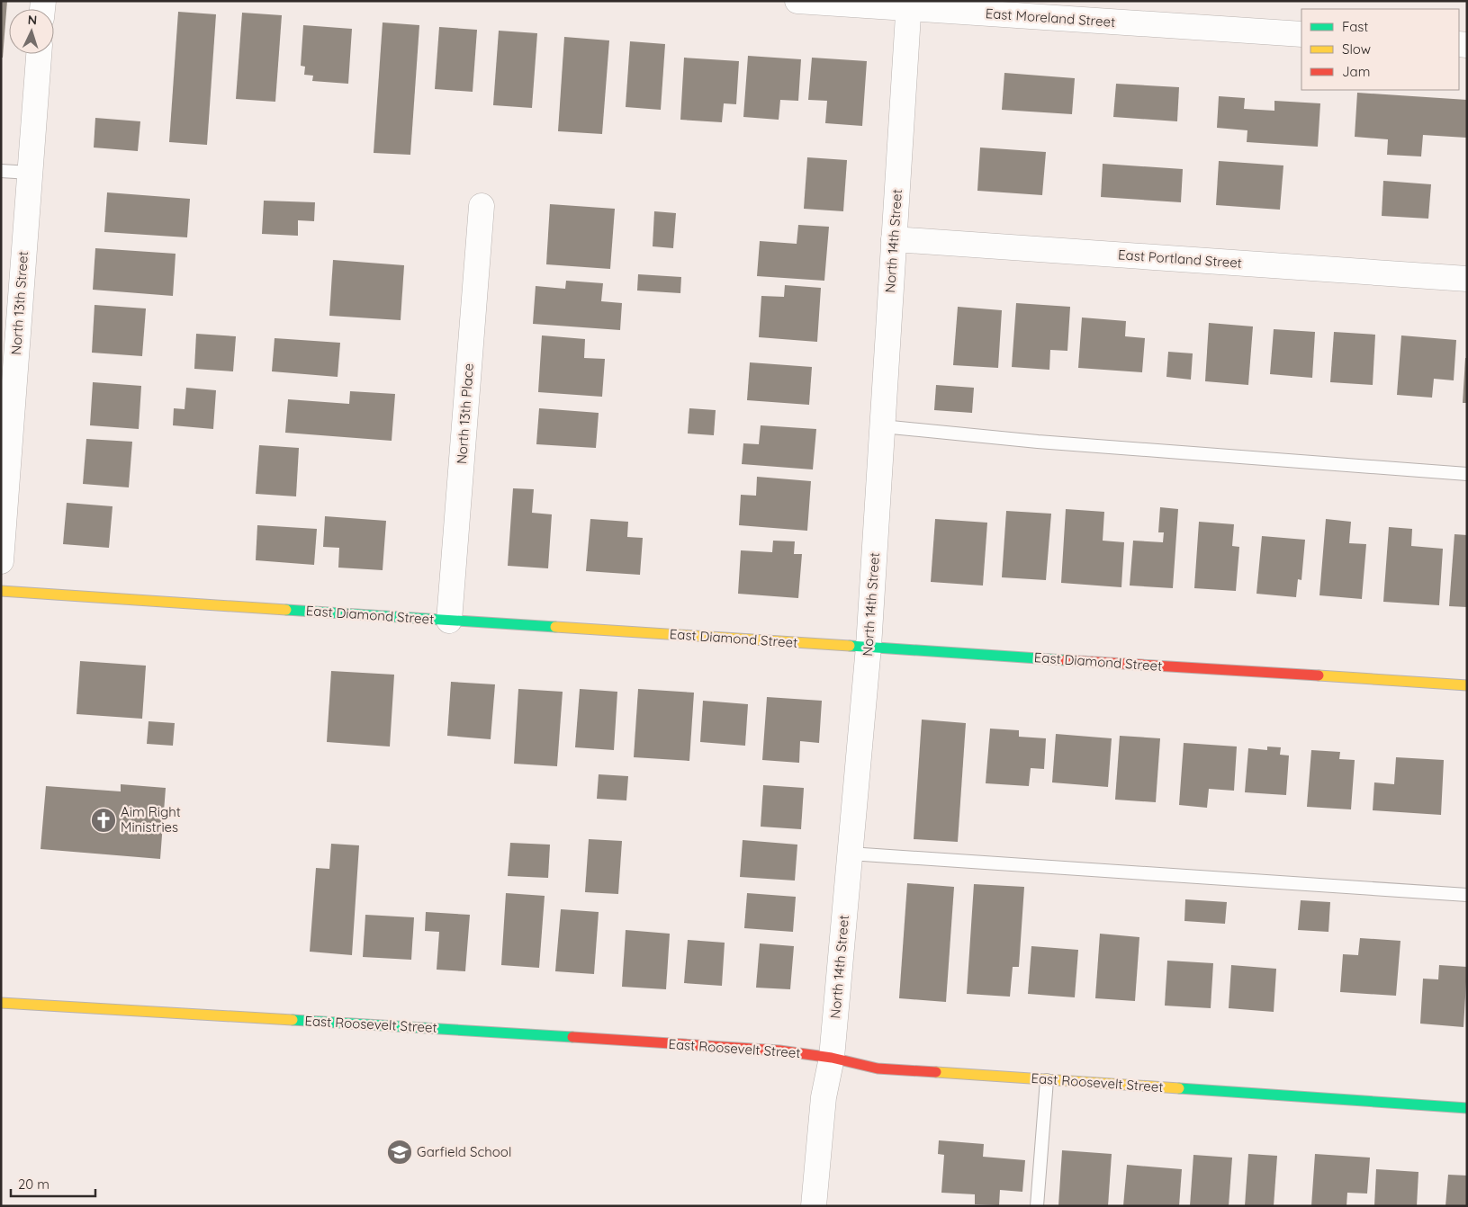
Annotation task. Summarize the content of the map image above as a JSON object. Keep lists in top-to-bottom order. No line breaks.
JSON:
{"streets":{"street":["East Moreland Street","North 14th Street","East Portland Street","North 13th Street","North 13th Place","East Diamond Street","East Roosevelt Street"]},"crossings":[["East Moreland Street","North 14th Street"],["North 14th Street","East Portland Street"],["North 14th Street","East Diamond Street"],["North 14th Street","East Roosevelt Street"],["North 13th Place","East Diamond Street"]],"places":{"church":["Aim Right Ministries"],"school or university":["Garfield School"]},"legend":["Fast","Slow","Jam"],"scale_bar":"20 m","north":"top"}
